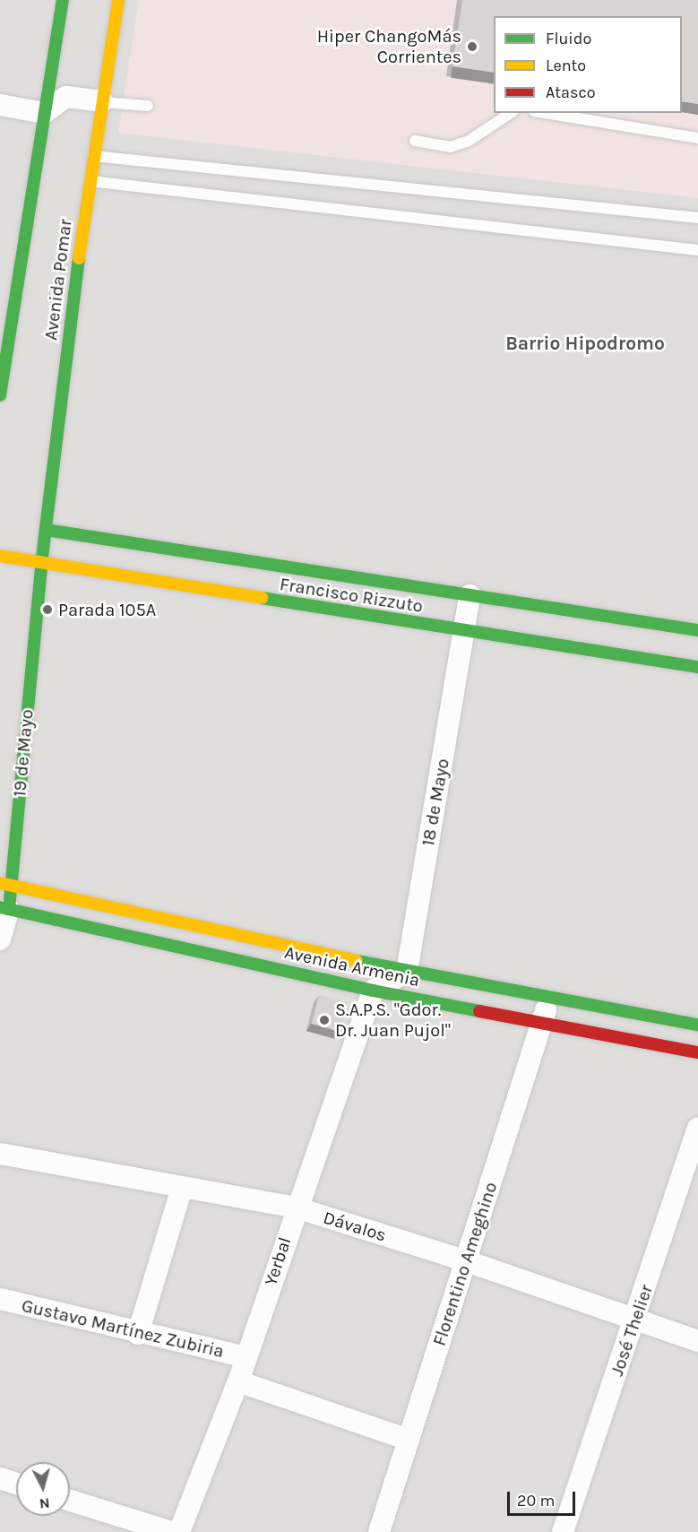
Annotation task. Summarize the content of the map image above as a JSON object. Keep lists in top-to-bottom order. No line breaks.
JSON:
{"streets":{"main road":["Avenida Pomar","Francisco Rizzuto","19 de Mayo","Avenida Armenia"],"street":["18 de Mayo","Dávalos","Yerbal","Florentino Ameghino","Gustavo Martínez Zubiria","José Thelier"]},"crossings":[["Avenida Pomar","Francisco Rizzuto"],["Avenida Pomar","19 de Mayo"],["Francisco Rizzuto","19 de Mayo"],["Francisco Rizzuto","18 de Mayo"],["19 de Mayo","Avenida Armenia"],["18 de Mayo","Avenida Armenia"],["Avenida Armenia","Yerbal"],["Avenida Armenia","Florentino Ameghino"],["Dávalos","Yerbal"],["Dávalos","Florentino Ameghino"],["Dávalos","José Thelier"],["Yerbal","Gustavo Martínez Zubiria"],["Florentino Ameghino","Gustavo Martínez Zubiria"]],"districts":["Barrio Hipodromo"],"places":["Hiper ChangoMás Corrientes","Parada 105A","S.A.P.S. \"Gdor. Dr. Juan Pujol\""],"legend":["Fluido","Lento","Atasco"],"scale_bar":"20 m","north":"bottom"}
